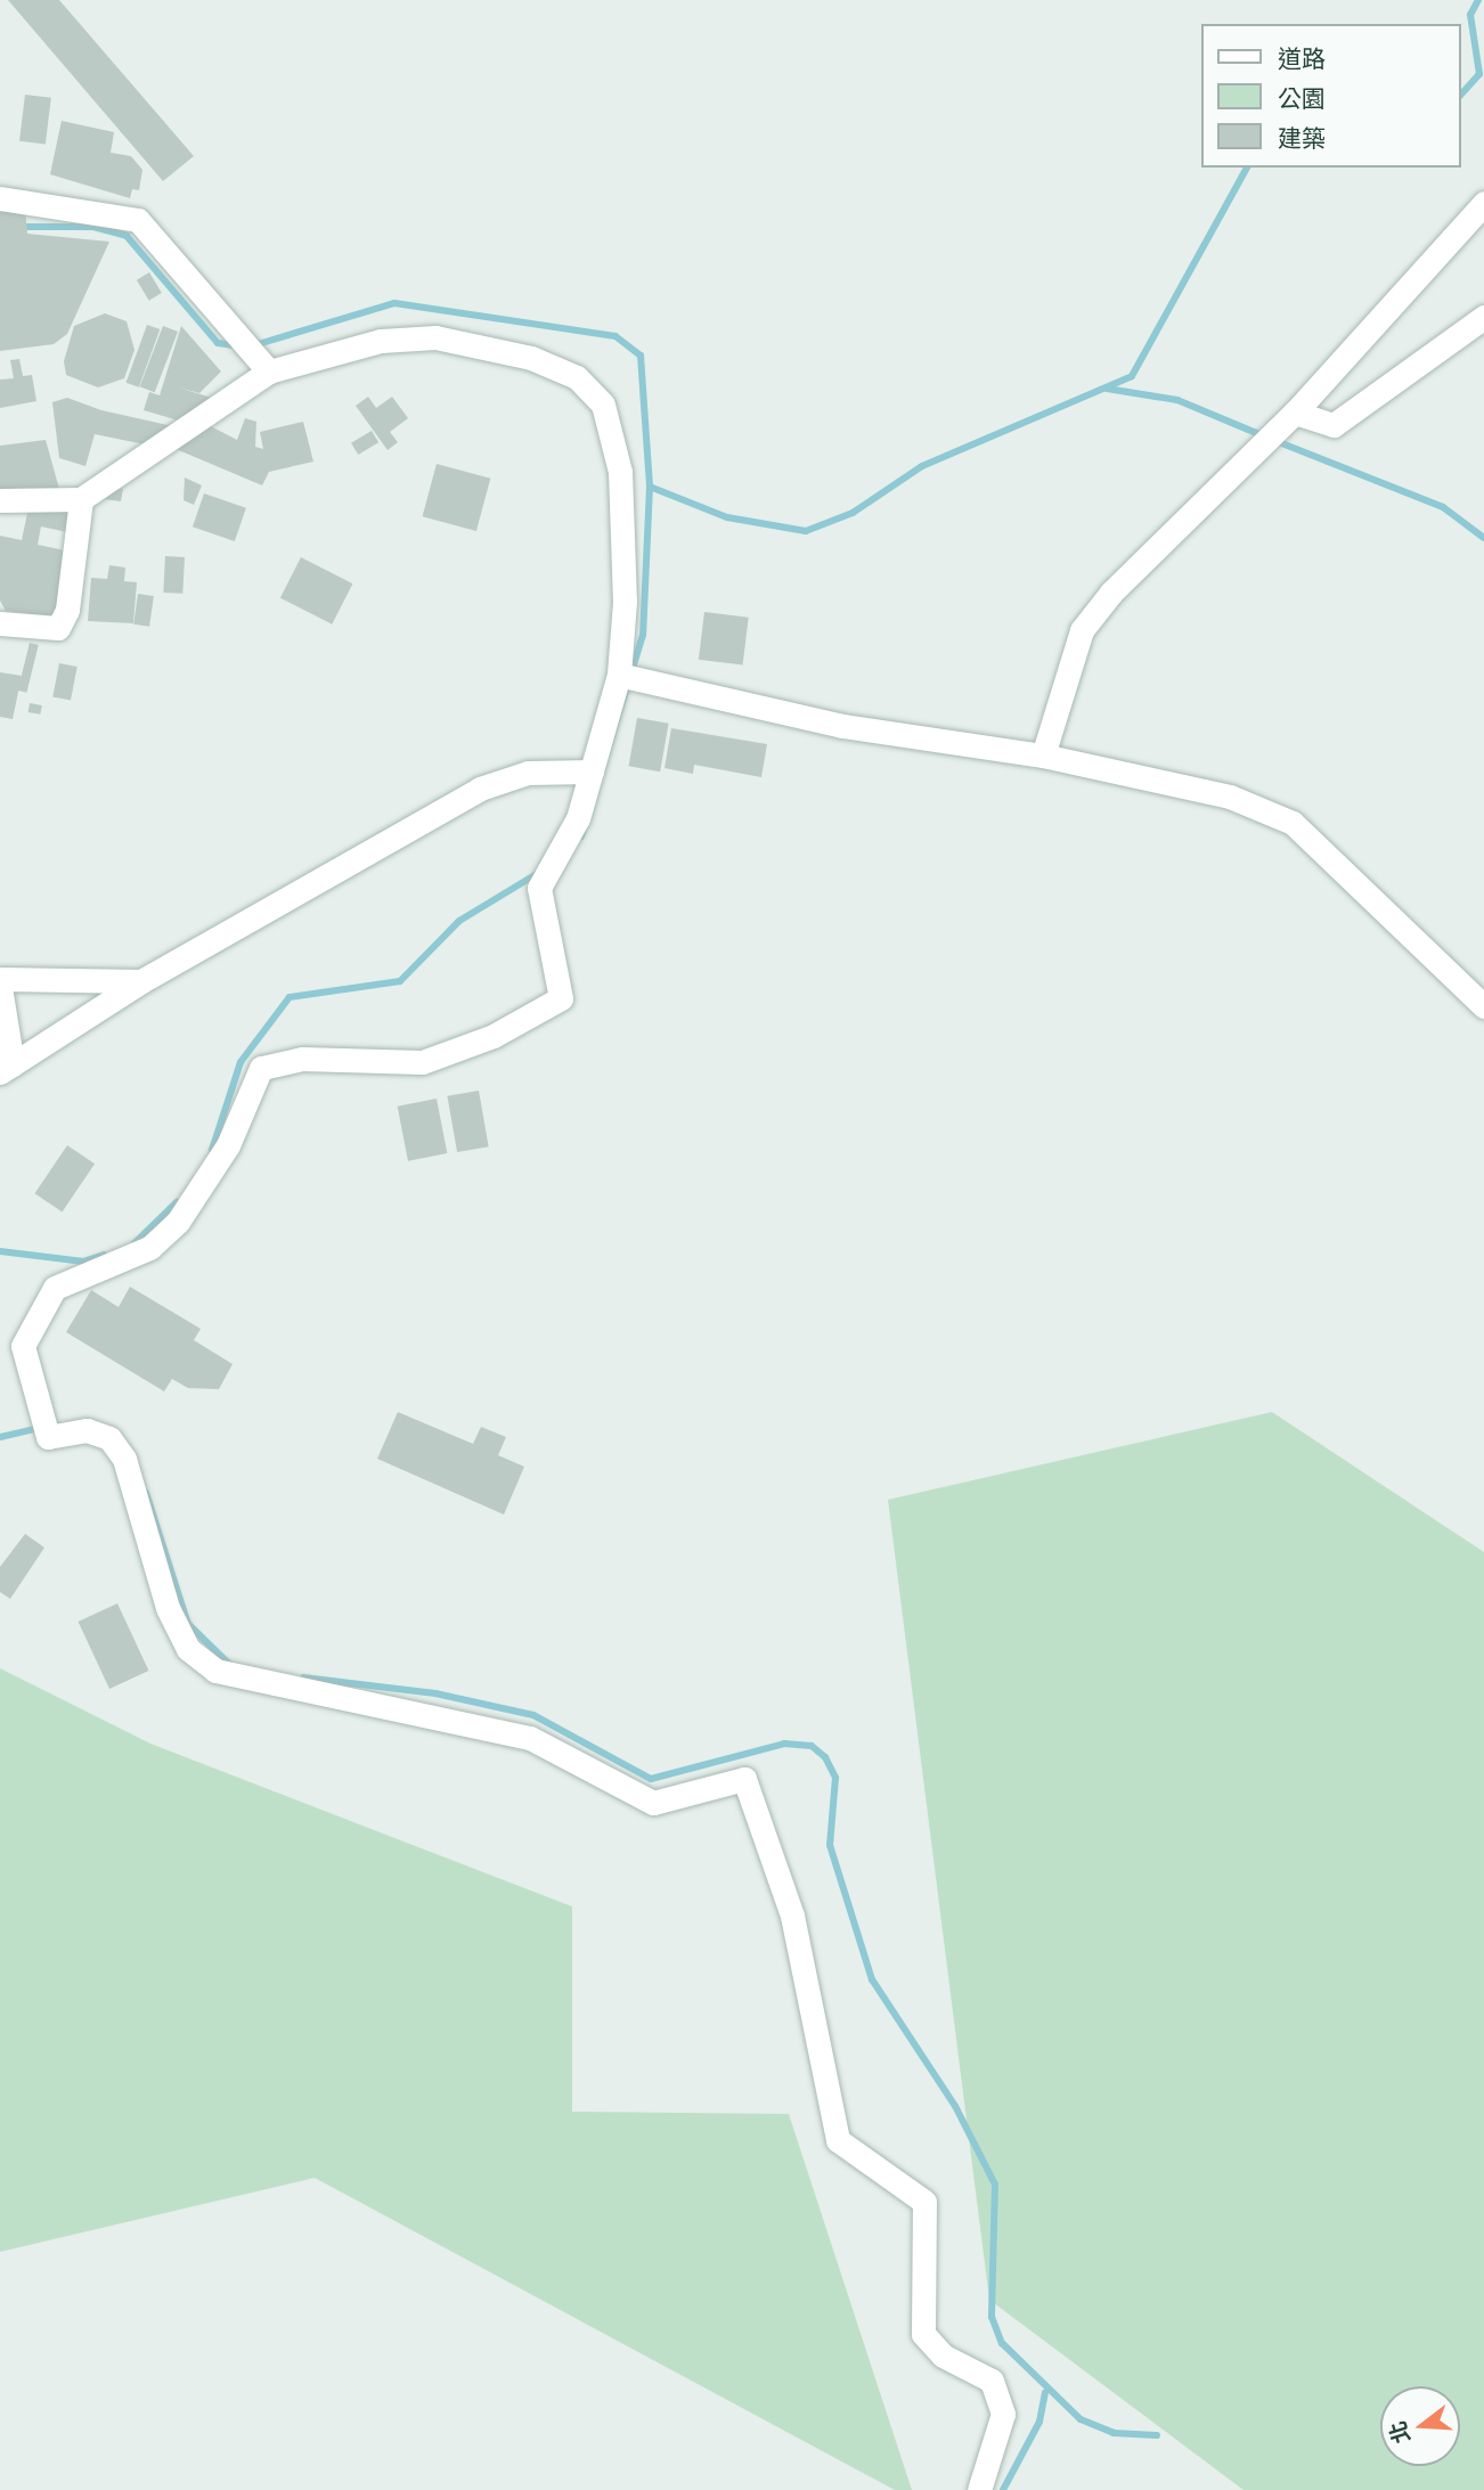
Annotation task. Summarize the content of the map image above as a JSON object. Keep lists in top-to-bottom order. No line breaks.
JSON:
{"legend":["道路","公園","建築"],"north":"left"}
